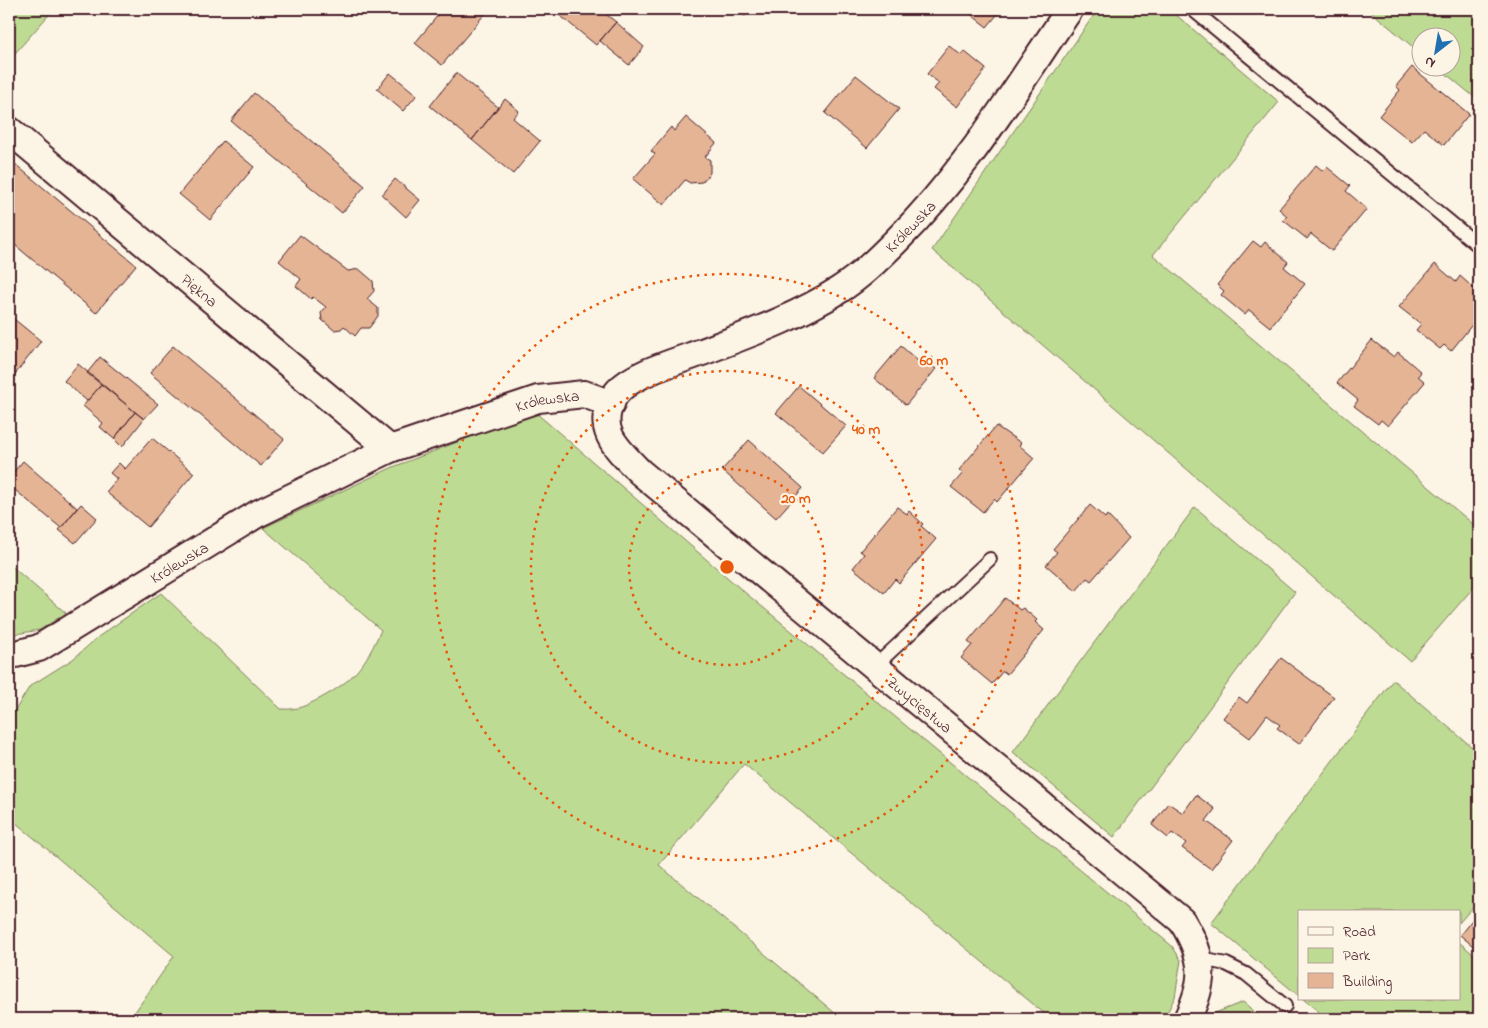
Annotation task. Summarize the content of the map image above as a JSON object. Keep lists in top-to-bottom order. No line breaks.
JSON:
{"streets":{"street":["Królewska","Piękna","Zwycięstwa"]},"crossings":[["Królewska","Piękna"],["Królewska","Zwycięstwa"]],"legend":["Road","Park","Building"],"north":"bottom left","rings":["60 m","40 m","20 m"]}
